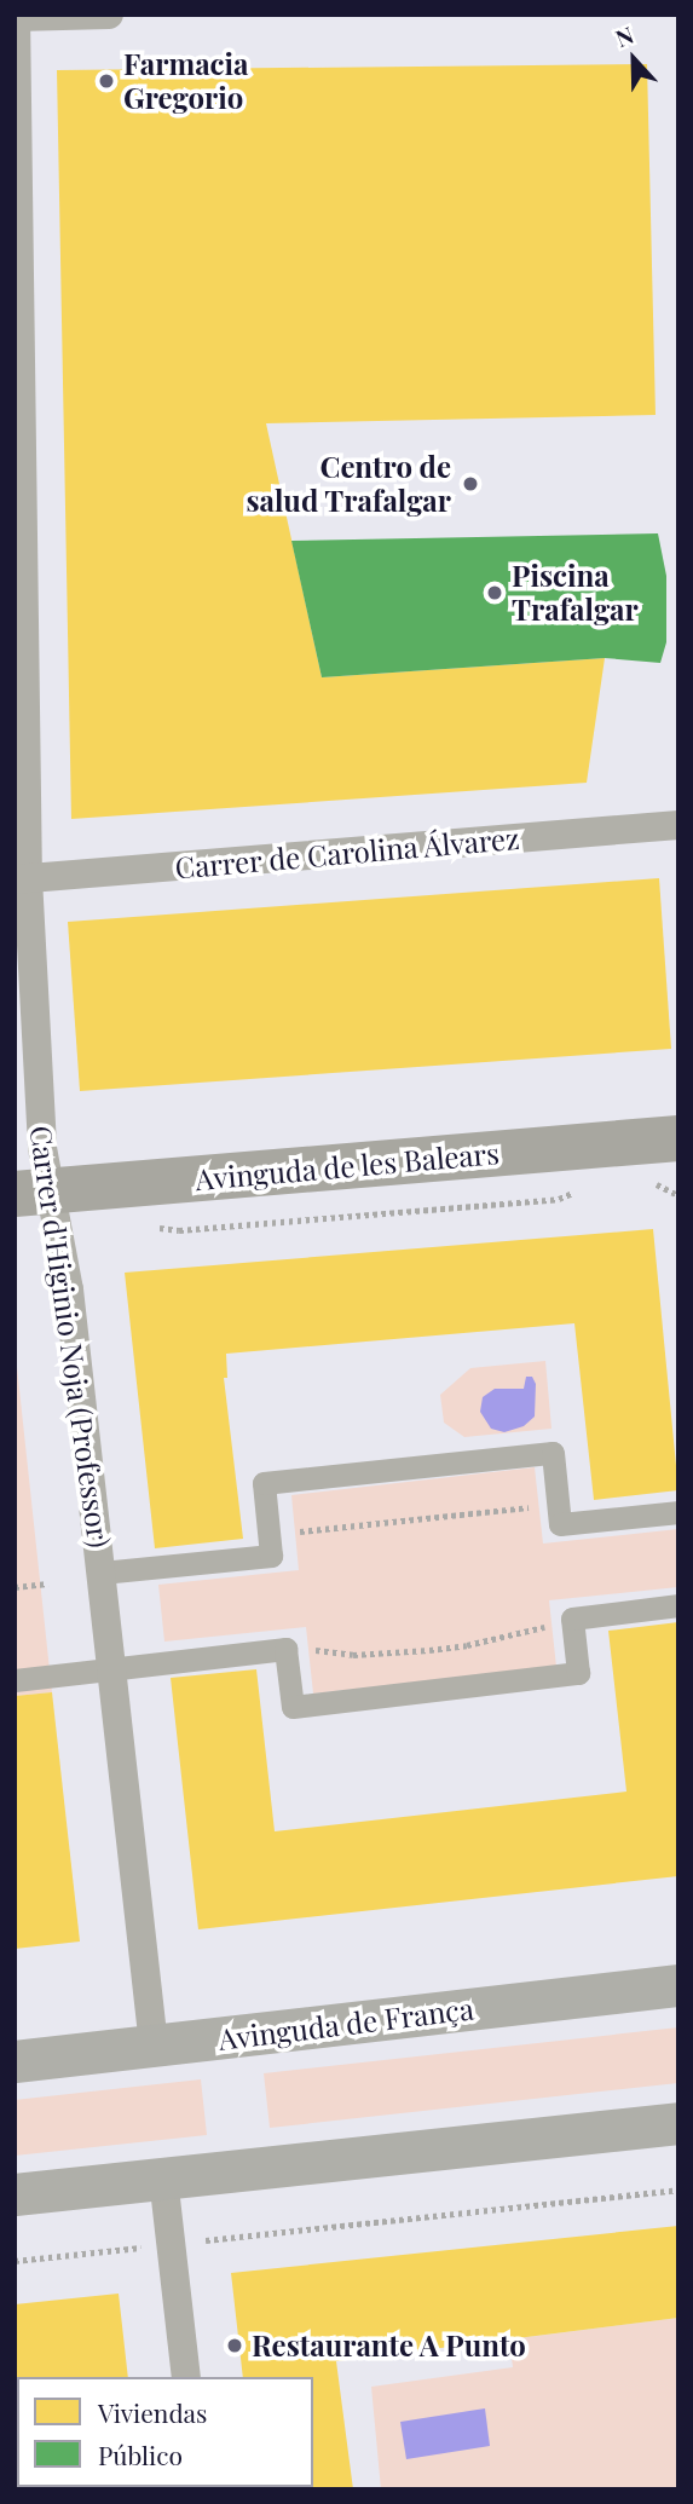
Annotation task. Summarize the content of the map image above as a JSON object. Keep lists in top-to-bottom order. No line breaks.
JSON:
{"streets":{"main road":["Avinguda de les Balears","Avinguda de França"],"street":["Carrer de Carolina Álvarez","Carrer d'Higinio Noja (Professor)"]},"crossings":[["Carrer de Carolina Álvarez","Carrer d'Higinio Noja (Professor)"],["Avinguda de les Balears","Carrer d'Higinio Noja (Professor)"],["Carrer d'Higinio Noja (Professor)","Avinguda de França"]],"places":["Farmacia Gregorio","Centro de salud Trafalgar","Piscina Trafalgar","Restaurante A Punto"],"legend":["Viviendas","Público"],"north":"top"}
